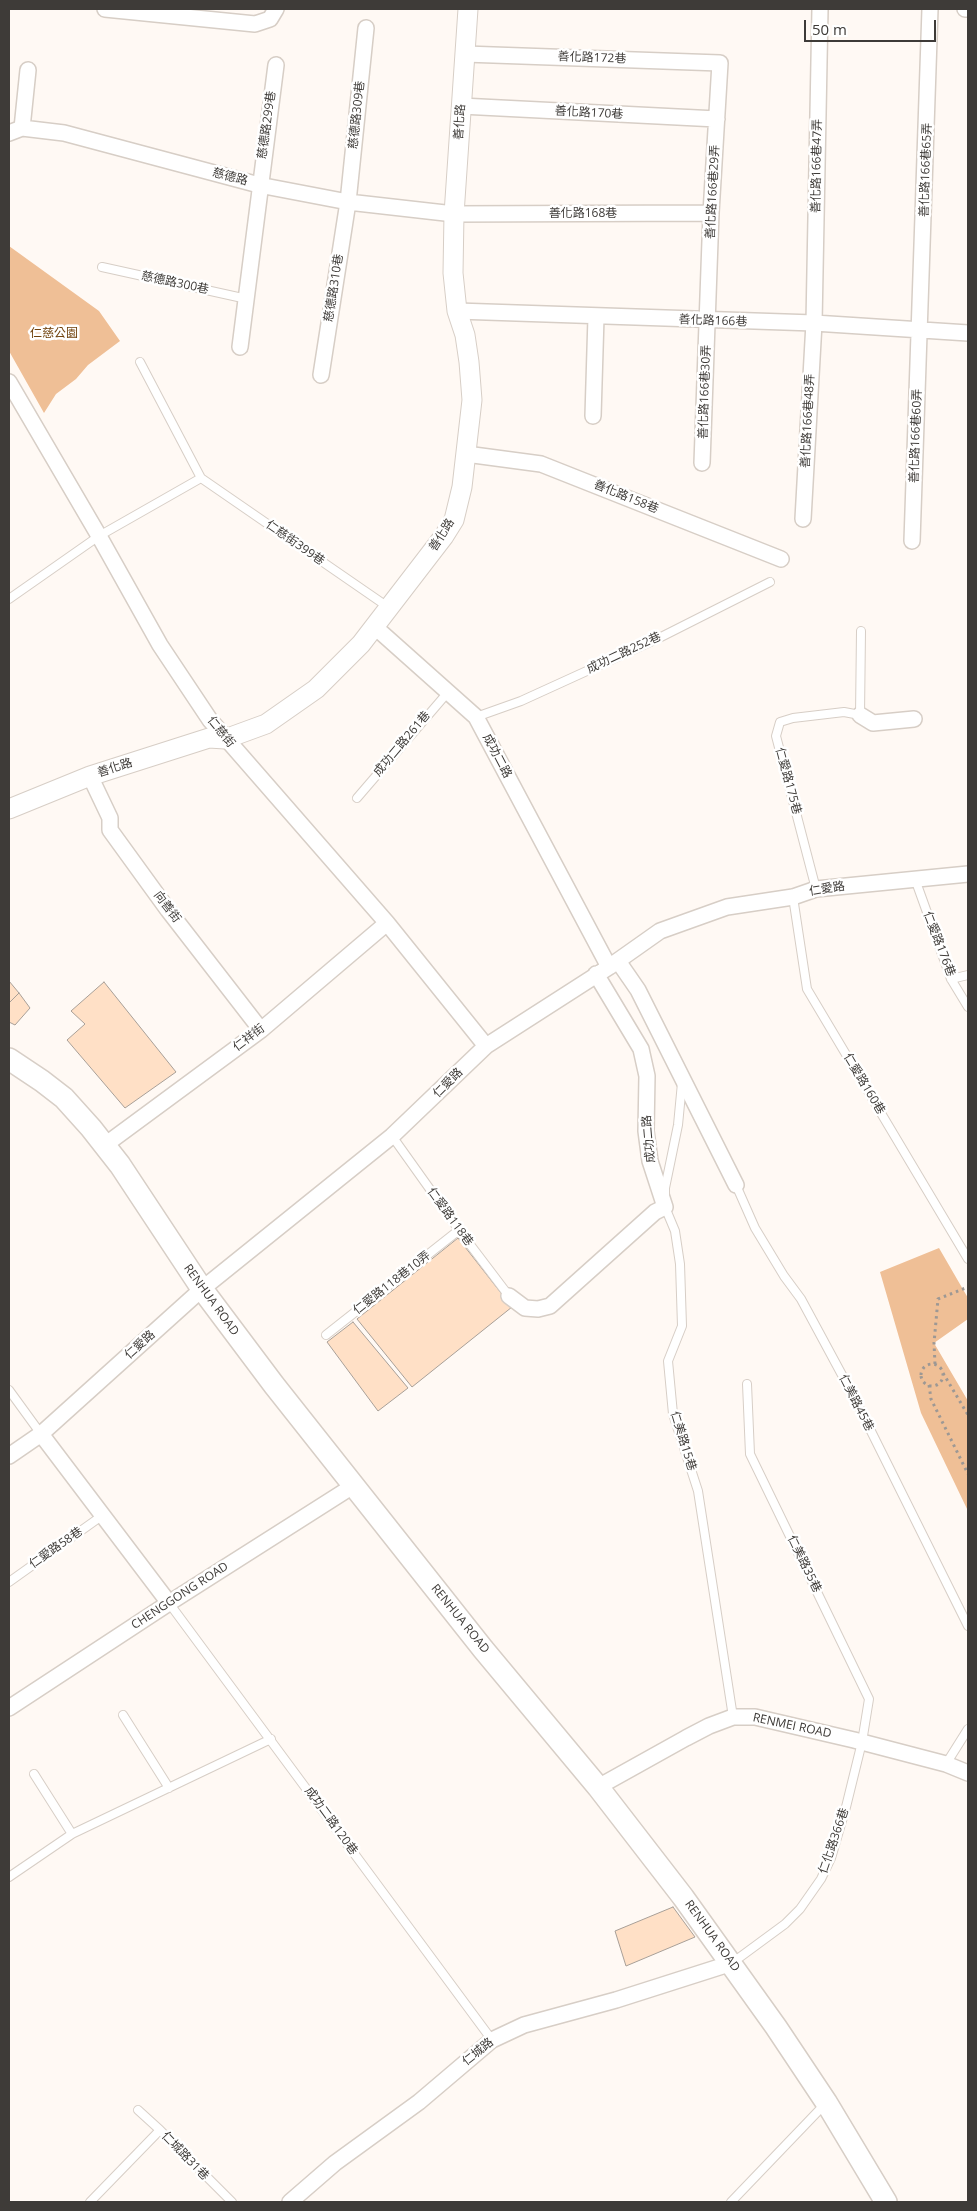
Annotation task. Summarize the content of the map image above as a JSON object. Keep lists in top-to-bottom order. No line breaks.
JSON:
{"streets":{"main road":["RENHUA ROAD"],"street":["善化路172巷","善化路170巷","慈德路309巷","善化路","慈德路299巷","善化路166巷47弄","善化路166巷65弄","慈德路","善化路166巷29弄","善化路168巷","慈德路310巷","善化路166巷","善化路166巷30弄","善化路166巷48弄","善化路166巷60弄","善化路158巷","仁慈街","成功二路","仁愛路175巷","仁愛路","向善街","仁祥街","CHENGGONG ROAD","RENMEI ROAD","仁城路"],"lane":["慈德路300巷","仁慈街399巷","成功二路252巷","成功二路261巷","仁愛路176巷","仁愛路160巷","仁愛路118巷","仁愛路118巷10弄","仁美路45巷","仁美路15巷","仁愛路58巷","仁美路35巷","成功二路120巷","仁化路366巷","仁城路31巷"]},"crossings":[["善化路172巷","善化路"],["善化路172巷","善化路166巷29弄"],["善化路170巷","善化路"],["善化路170巷","善化路166巷29弄"],["慈德路309巷","慈德路"],["慈德路309巷","慈德路310巷"],["善化路","慈德路"],["善化路","善化路168巷"],["善化路","善化路166巷"],["善化路","善化路158巷"],["善化路","仁慈街399巷"],["善化路","仁慈街"],["善化路","成功二路"],["善化路","向善街"],["慈德路299巷","慈德路"],["善化路166巷47弄","善化路166巷"],["善化路166巷47弄","善化路166巷48弄"],["善化路166巷65弄","善化路166巷"],["善化路166巷65弄","善化路166巷60弄"],["慈德路","善化路168巷"],["慈德路","慈德路310巷"],["善化路166巷29弄","善化路168巷"],["善化路166巷29弄","善化路166巷"],["善化路166巷29弄","善化路166巷30弄"],["善化路166巷","善化路166巷30弄"],["善化路166巷","善化路166巷48弄"],["善化路166巷","善化路166巷60弄"],["成功二路252巷","成功二路"],["仁慈街","仁愛路"],["仁慈街","仁祥街"],["成功二路261巷","成功二路"],["成功二路","仁愛路"],["成功二路","仁美路45巷"],["成功二路","仁美路15巷"],["仁愛路175巷","仁愛路"],["仁愛路","仁愛路176巷"],["仁愛路","仁愛路160巷"],["仁愛路","仁愛路118巷"],["仁愛路","RENHUA ROAD"],["向善街","仁祥街"],["仁祥街","RENHUA ROAD"],["仁愛路118巷","仁愛路118巷10弄"],["RENHUA ROAD","CHENGGONG ROAD"],["RENHUA ROAD","RENMEI ROAD"],["RENHUA ROAD","仁化路366巷"],["RENHUA ROAD","仁城路"],["仁美路15巷","RENMEI ROAD"],["仁美路35巷","RENMEI ROAD"],["仁美路35巷","仁化路366巷"],["CHENGGONG ROAD","成功二路120巷"],["RENMEI ROAD","仁化路366巷"],["成功二路120巷","仁城路"],["仁化路366巷","仁城路"]],"parks":["仁慈公園"],"scale_bar":"50 m"}
